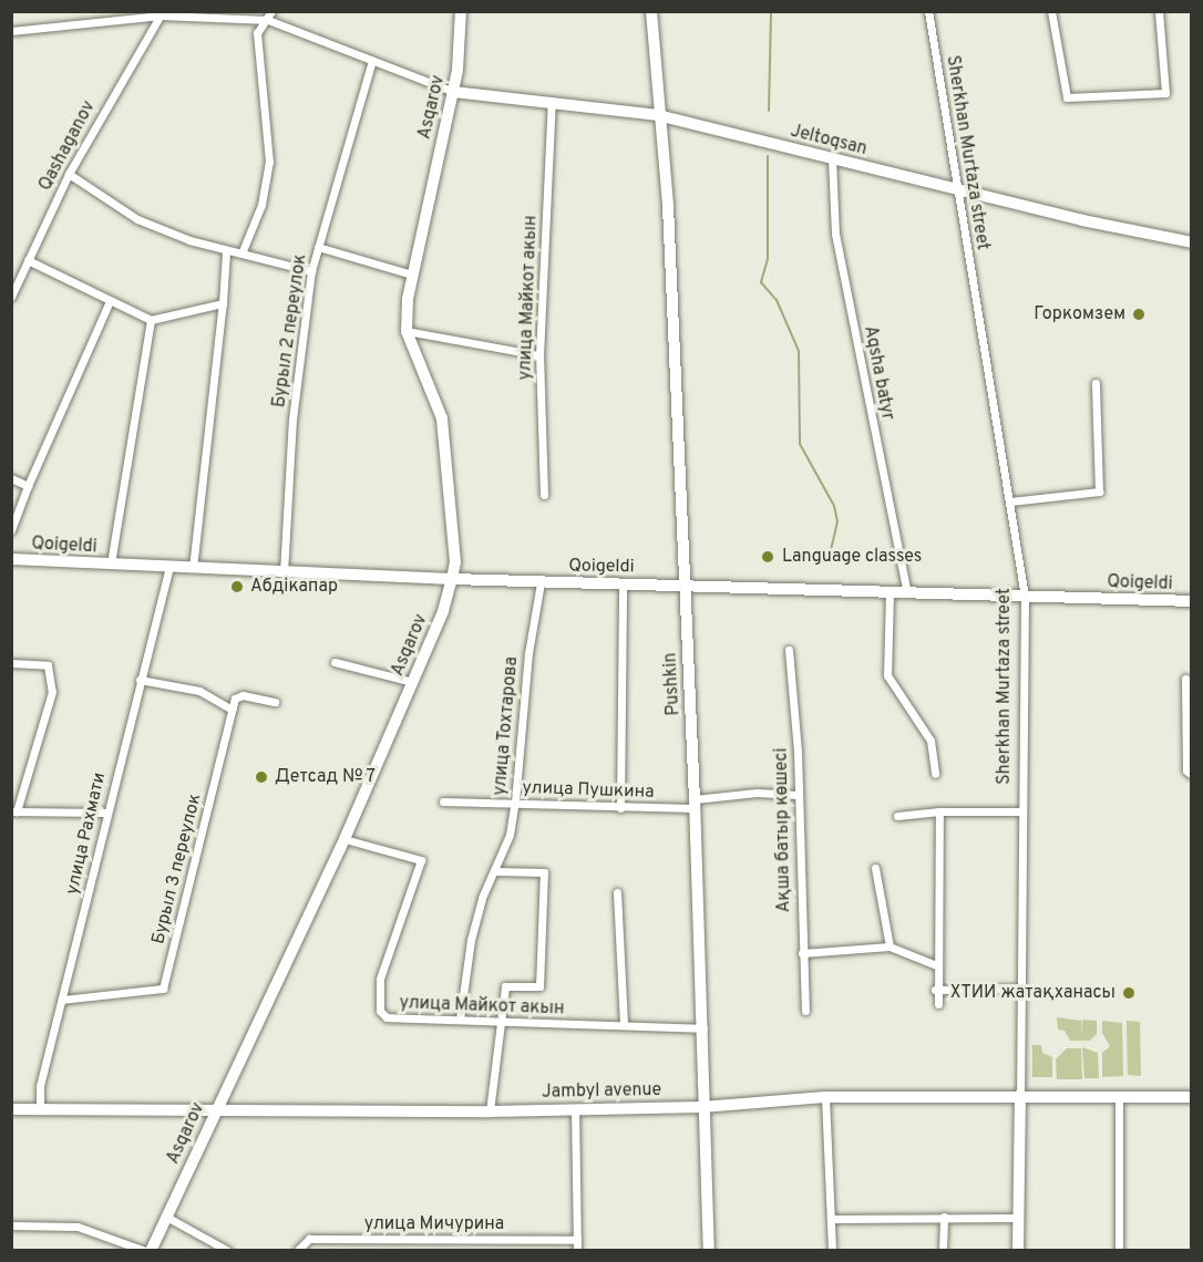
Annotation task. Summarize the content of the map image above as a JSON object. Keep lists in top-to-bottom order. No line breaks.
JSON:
{"streets":{"street":["Asqarov","Jeltoqsan","Qashaganov","Sherkhan Murtaza street","улица Майкот акын","Бурыл 2 переулок","Aqsha batyr","Qoigeldi","Pushkin","улица Тохтарова","улица Пушкина","Ақша батыр көшесі","улица Рахмати","Бурыл 3 переулок","Jambyl avenue","улица Мичурина"]},"crossings":[["Asqarov","Jeltoqsan"],["Asqarov","улица Майкот акын"],["Asqarov","Qoigeldi"],["Asqarov","Jambyl avenue"],["Jeltoqsan","Sherkhan Murtaza street"],["Jeltoqsan","улица Майкот акын"],["Jeltoqsan","Aqsha batyr"],["Jeltoqsan","Pushkin"],["Sherkhan Murtaza street","Qoigeldi"],["Sherkhan Murtaza street","Jambyl avenue"],["улица Майкот акын","Pushkin"],["улица Майкот акын","улица Тохтарова"],["Бурыл 2 переулок","Qoigeldi"],["Aqsha batyr","Qoigeldi"],["Qoigeldi","Pushkin"],["Qoigeldi","улица Тохтарова"],["Qoigeldi","улица Рахмати"],["Pushkin","улица Пушкина"],["Pushkin","Jambyl avenue"],["улица Тохтарова","улица Пушкина"],["улица Пушкина","Ақша батыр көшесі"],["улица Рахмати","Бурыл 3 переулок"],["улица Рахмати","Jambyl avenue"]],"places":["Горкомзем","Language classes","Абдiкапар","Детсад № 7","ХТИИ жатақханасы"]}
